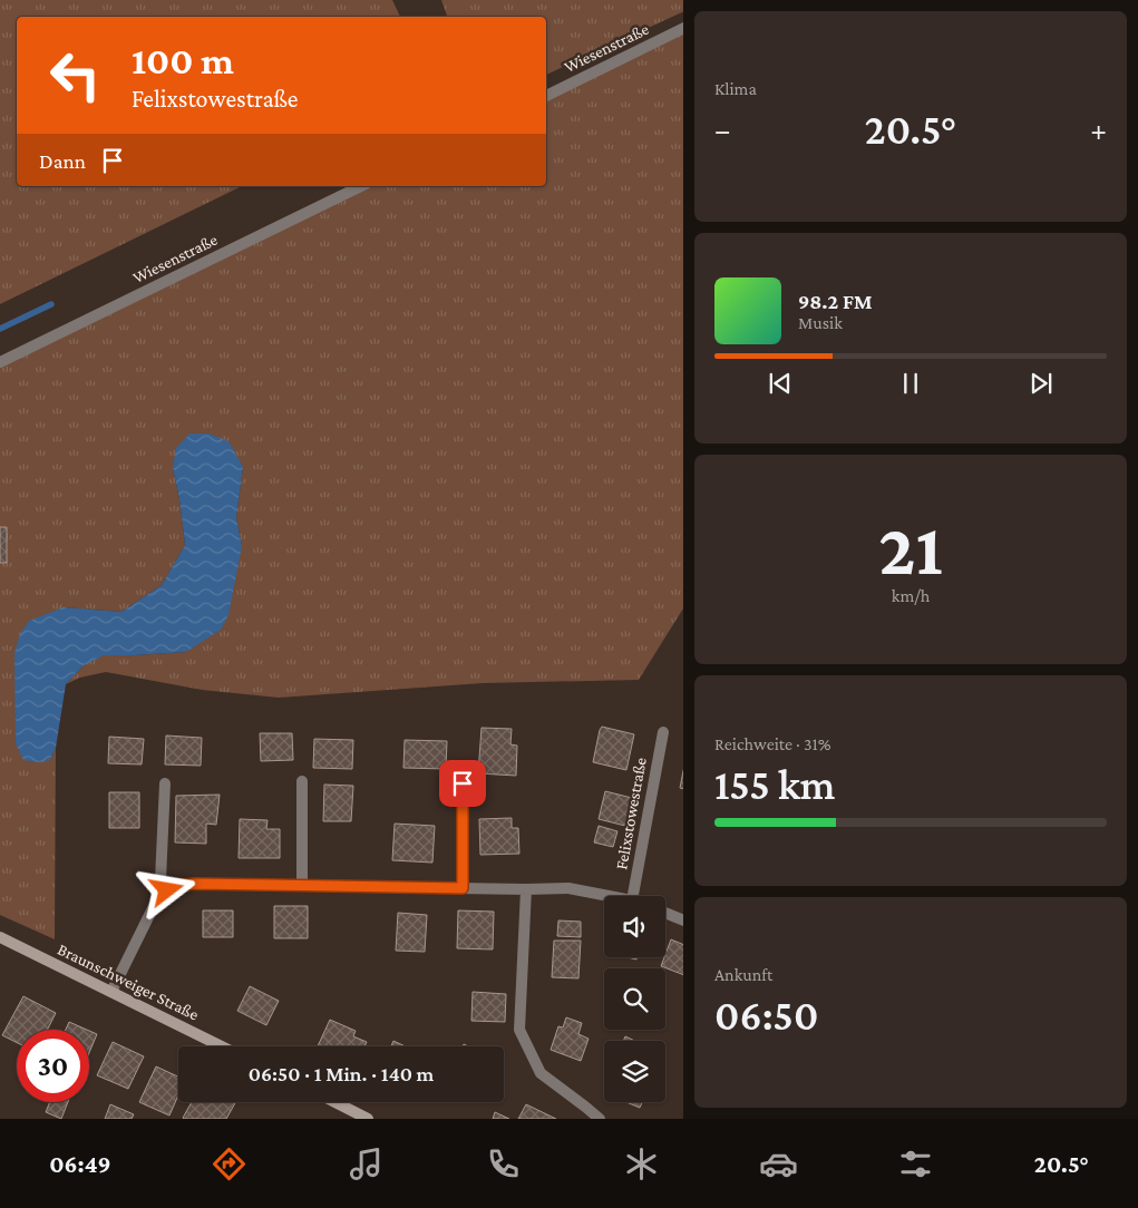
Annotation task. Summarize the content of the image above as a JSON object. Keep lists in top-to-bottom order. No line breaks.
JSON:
{"streets":{"main road":["Braunschweiger Straße"],"street":["Wiesenstraße","Felixstowestraße"]},"page":{"tile":["Klima",["21","km/h"],["Reichweite · 31%","155 km"],["Ankunft","06:50"]],"turn":["100 m","Felixstowestraße"],"heat":["−","20.5°","+"],"then":"Dann","song":["98.2 FM","Musik"],"limit":"30","trip":"06:50 · 1 Min. · 140 m","tabs":["06:49","20.5°"]}}
